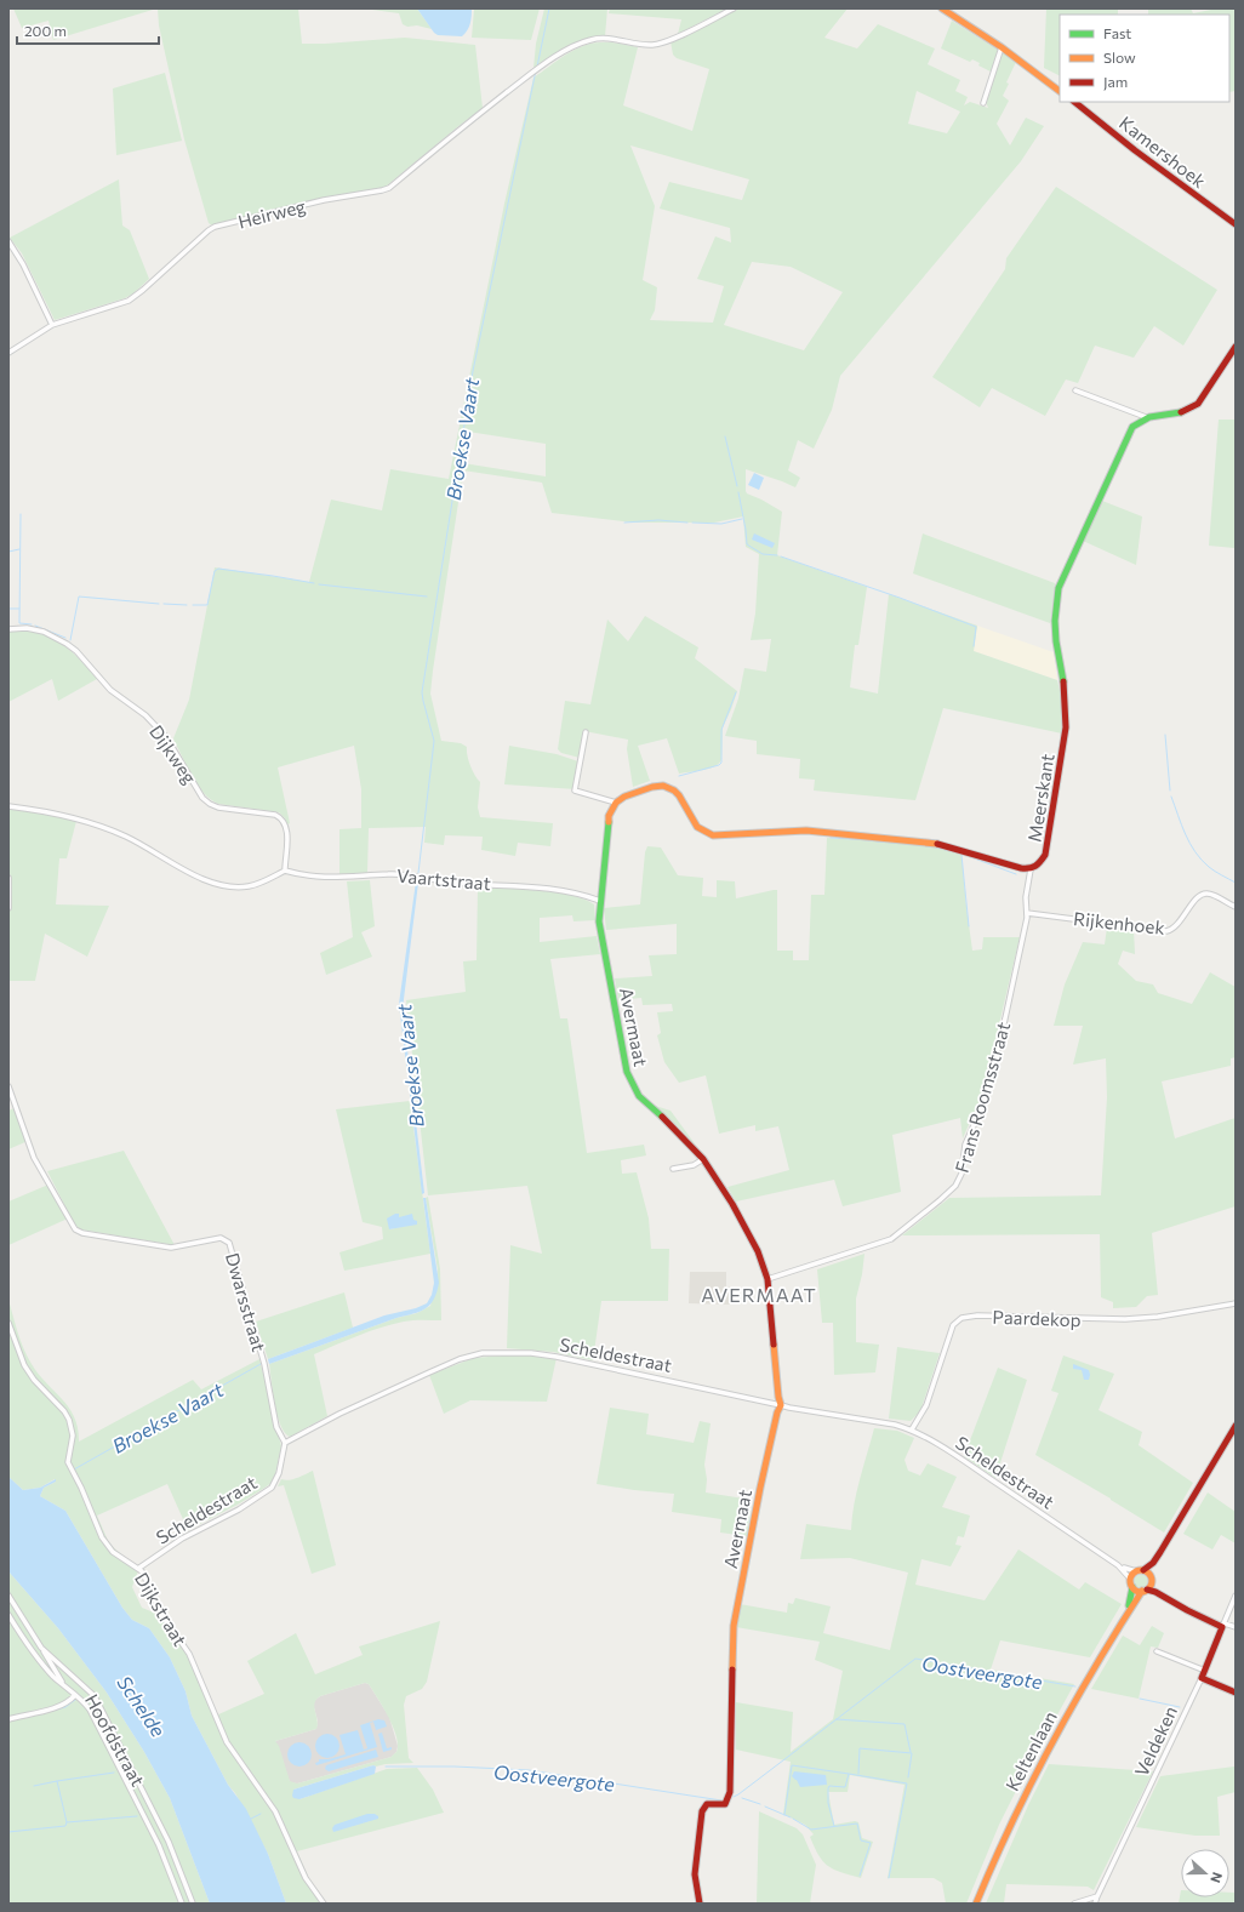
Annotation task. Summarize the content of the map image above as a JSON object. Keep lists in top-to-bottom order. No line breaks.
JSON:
{"streets":{"street":["Kamershoek","Heirweg","Dijkweg","Meerskant","Vaartstraat","Rijkenhoek","Avermaat","Frans Roomsstraat","Dwarsstraat","Paardekop","Scheldestraat","Dijkstraat","Hoofdstraat","Veldeken","Keltenlaan"]},"crossings":[["Dijkweg","Vaartstraat"],["Vaartstraat","Avermaat"],["Rijkenhoek","Frans Roomsstraat"],["Avermaat","Frans Roomsstraat"],["Avermaat","Scheldestraat"],["Dwarsstraat","Scheldestraat"],["Paardekop","Scheldestraat"],["Scheldestraat","Dijkstraat"],["Scheldestraat","Keltenlaan"]],"districts":["AVERMAAT"],"water":["Broekse Vaart","Oostveergote","Schelde"],"legend":["Fast","Slow","Jam"],"scale_bar":"200 m","north":"right"}
